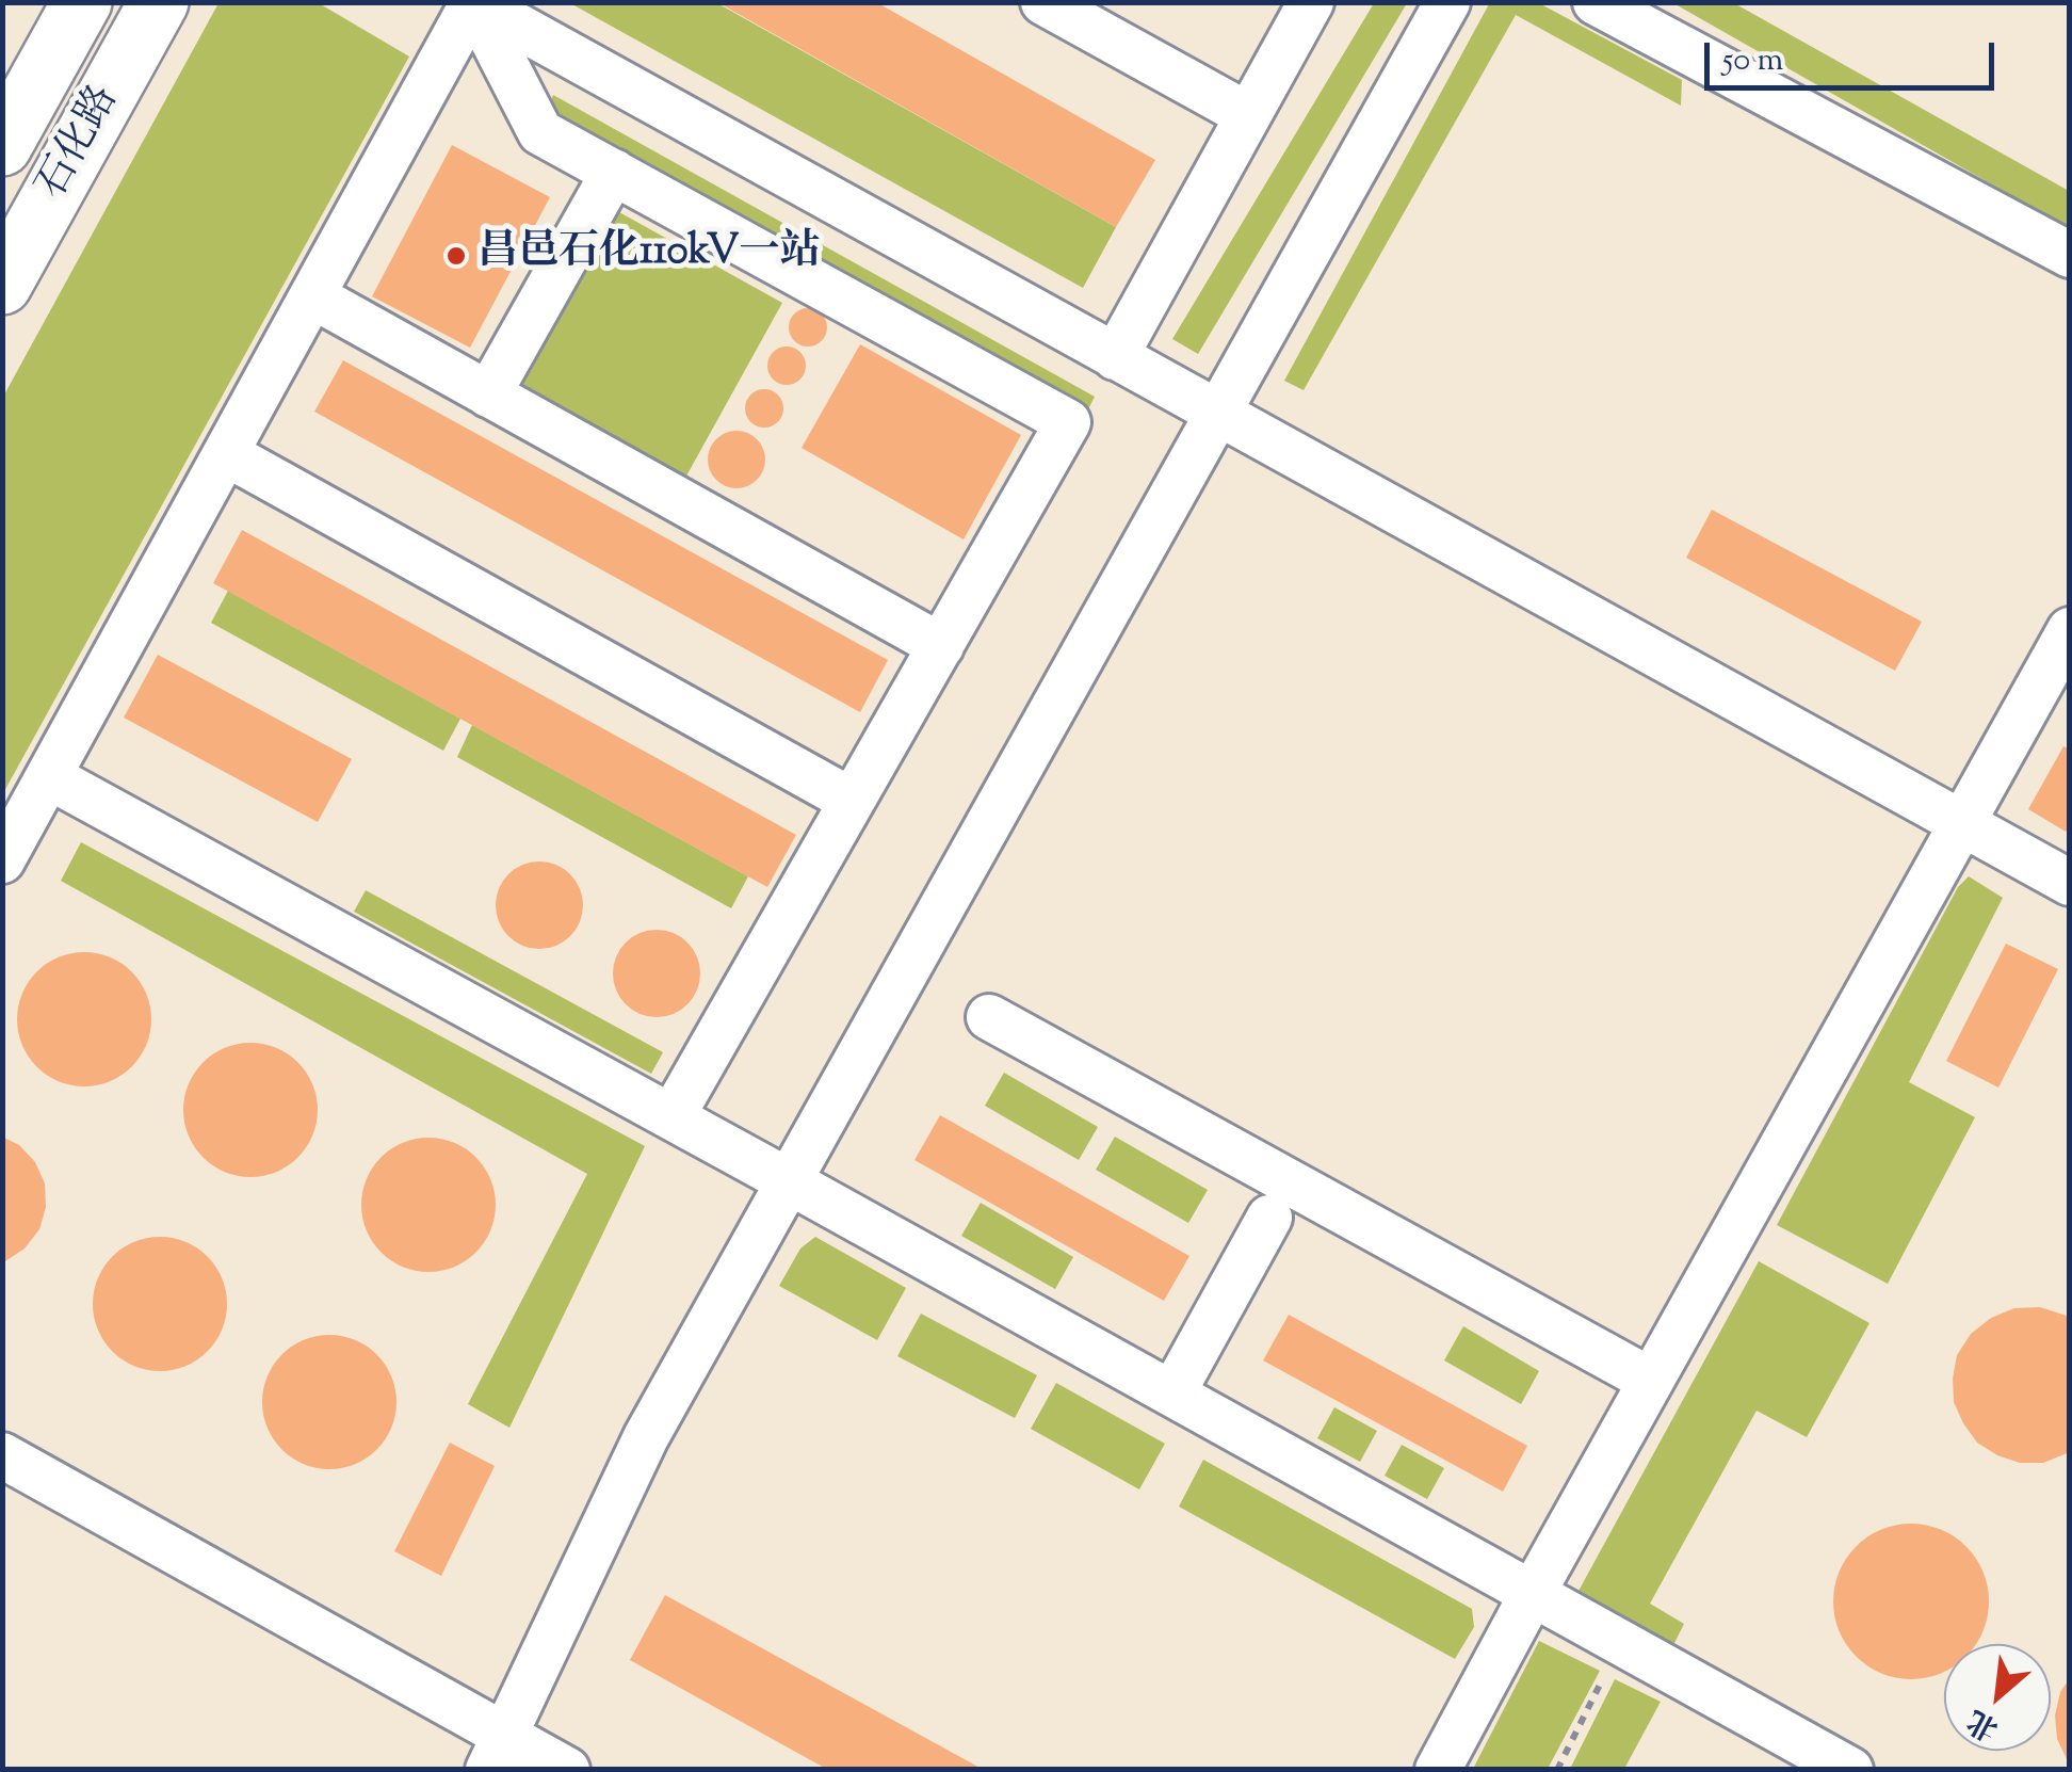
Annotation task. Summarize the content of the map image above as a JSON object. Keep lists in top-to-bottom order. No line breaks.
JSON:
{"streets":{"main road":["石化路"]},"places":["昌邑石化110kV一站"],"scale_bar":"50 m","north":"bottom left"}
